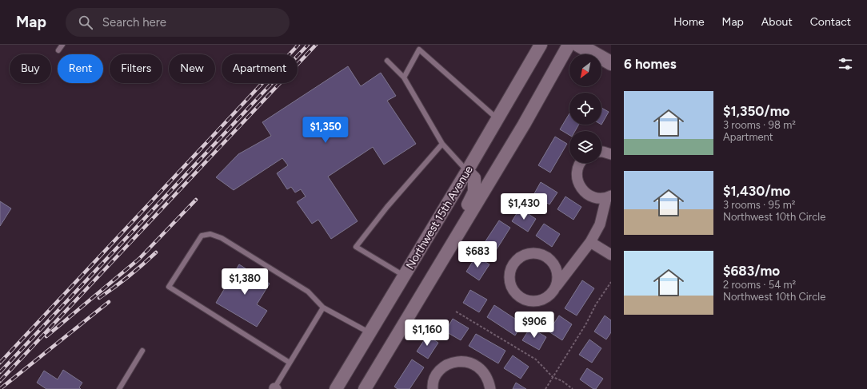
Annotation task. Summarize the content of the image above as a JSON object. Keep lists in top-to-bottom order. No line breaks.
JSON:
{"streets":{"street":["Northwest 15th Avenue"]},"north":"bottom left","page":{"header":"Map","search":"Search here","nav":["Home","Map","About","Contact"],"heading":"6 homes","chip":["Buy","Rent","Filters","New","Apartment"],"list":[{"name":"$1,350/mo","note":"3 rooms · 98 m² · Apartment"},{"name":"$1,430/mo","note":"3 rooms · 95 m² · Northwest 10th Circle"},{"name":"$683/mo","note":"2 rooms · 54 m² · Northwest 10th Circle"}],"price":["$1,350","$1,430","$683","$1,380","$906","$1,160"]}}
